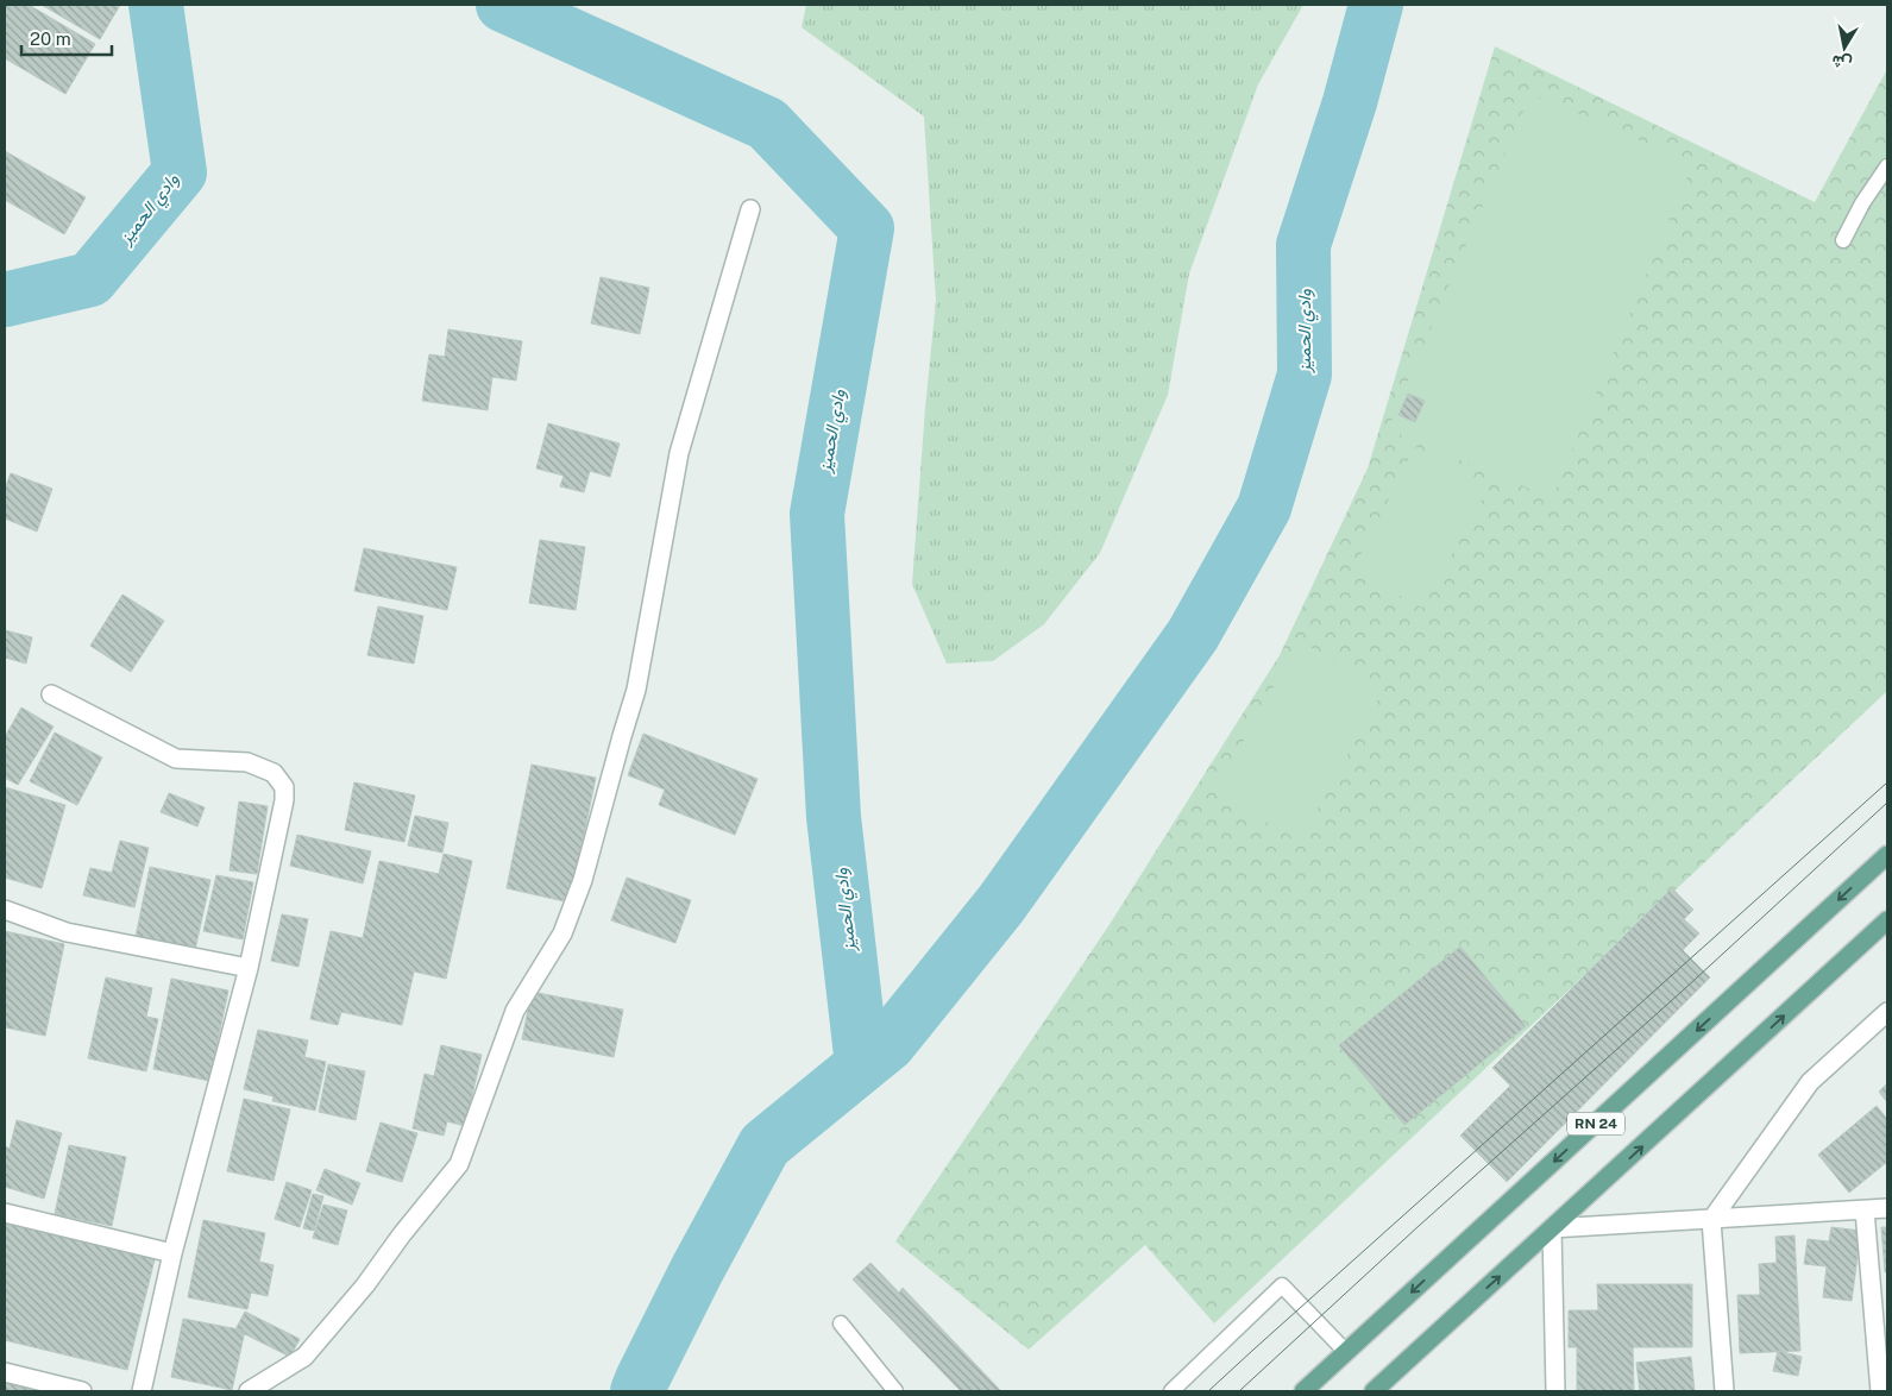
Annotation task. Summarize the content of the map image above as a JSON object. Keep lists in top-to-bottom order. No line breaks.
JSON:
{"streets":{"main road":["RN 24"]},"water":["وادي الحميز"],"scale_bar":"20 m","north":"bottom"}
